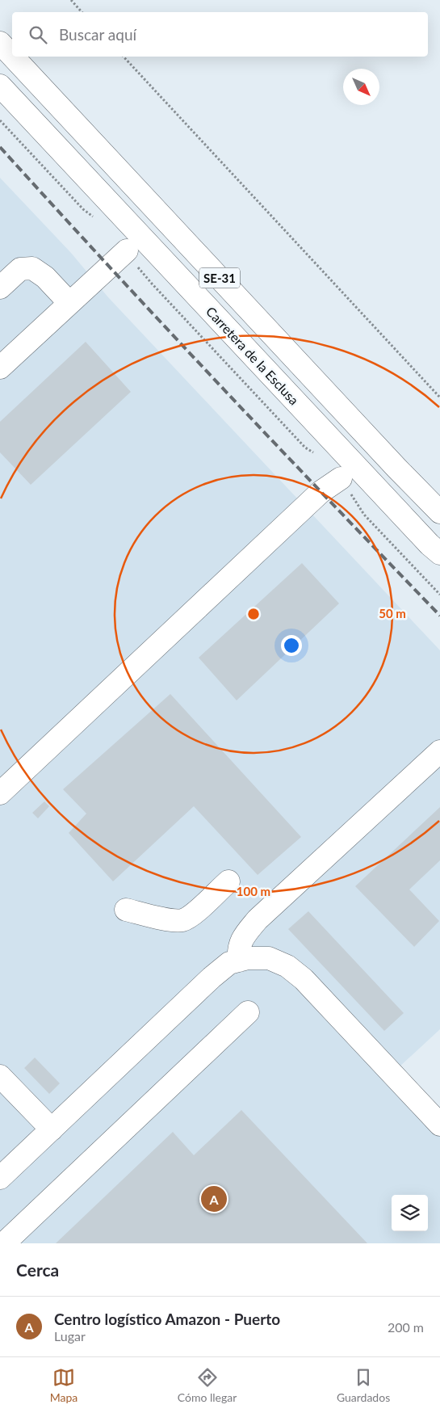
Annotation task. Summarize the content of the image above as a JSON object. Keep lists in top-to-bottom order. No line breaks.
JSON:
{"streets":{"main road":["SE-31","Carretera de la Esclusa"]},"north":"bottom right","page":{"search":"Buscar aquí","pins":"A","heading":"Cerca","list":[{"mark":"A","name":"Centro logístico Amazon - Puerto","note":"Lugar","value":"200 m"}],"nav":["Mapa","Cómo llegar","Guardados"]},"rings":["50 m","100 m"]}
